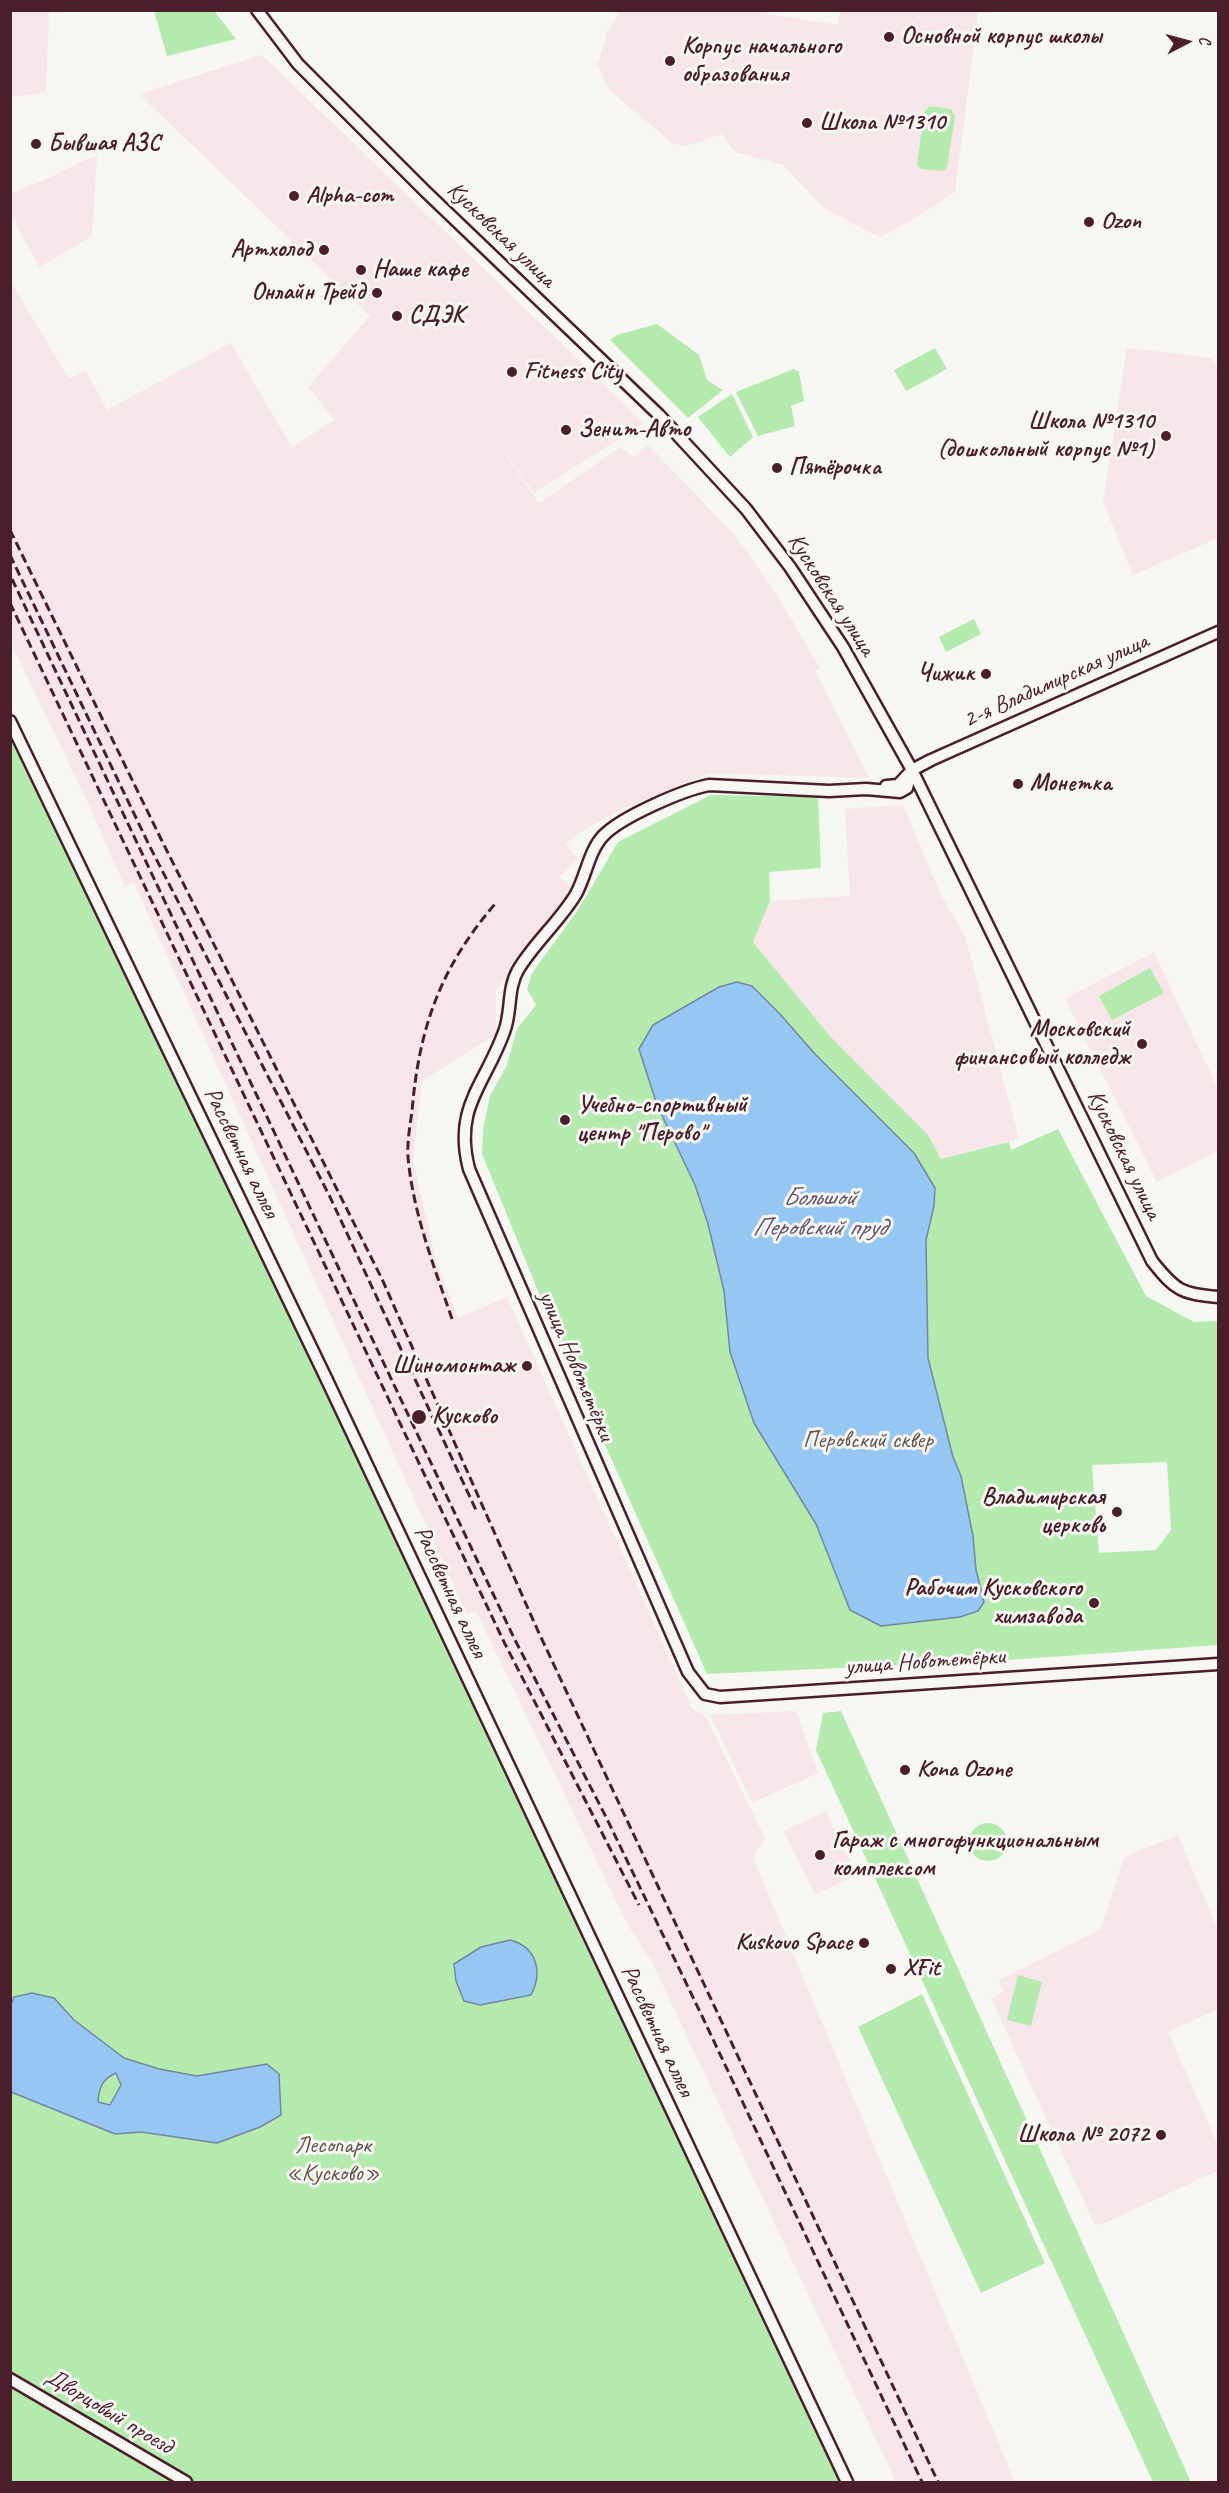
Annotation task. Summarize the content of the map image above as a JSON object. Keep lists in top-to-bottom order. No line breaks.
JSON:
{"streets":{"street":["Кусковская улица","2-я Владимирская улица","Рассветная аллея","улица Новотетёрки","Дворцовый проезд"]},"crossings":[["Кусковская улица","2-я Владимирская улица"],["Кусковская улица","улица Новотетёрки"],["2-я Владимирская улица","улица Новотетёрки"]],"water":["Большой Перовский пруд"],"parks":["Перовский сквер","Лесопарк «Кусково»"],"places":["Основной корпус школы","Корпус начального образования","Школа №1310","Бывшая АЗС","Alpha-com","Ozon","Артхолод","Наше кафе","Онлайн Трейд","СДЭК","Fitness City","Зенит-Авто","Школа №1310 (дошкольный корпус №1)","Пятёрочка","Чижик","Монетка","Московский финансовый колледж","Учебно-спортивный центр \"Перово\"","Шиномонтаж","Кусково","Владимирская церковь","Рабочим Кусковского химзавода","Kona Ozone","Гараж с многофункциональным комплексом","Kuskovo Space","XFit","Школа № 2072"],"north":"right"}
